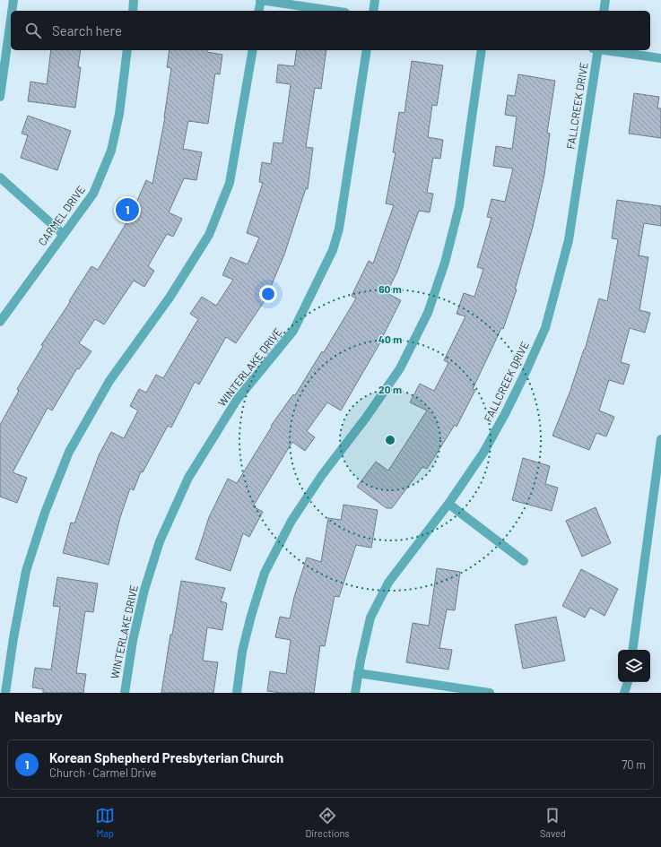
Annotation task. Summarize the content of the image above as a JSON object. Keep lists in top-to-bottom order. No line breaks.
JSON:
{"streets":{"street":["FALLCREEK DRIVE","CARMEL DRIVE","WINTERLAKE DRIVE"]},"page":{"search":"Search here","pins":"1","heading":"Nearby","list":[{"mark":"1","name":"Korean Sphepherd Presbyterian Church","note":"Church · Carmel Drive","value":"70 m"}],"nav":["Map","Directions","Saved"]},"rings":["60 m","40 m","20 m"]}
